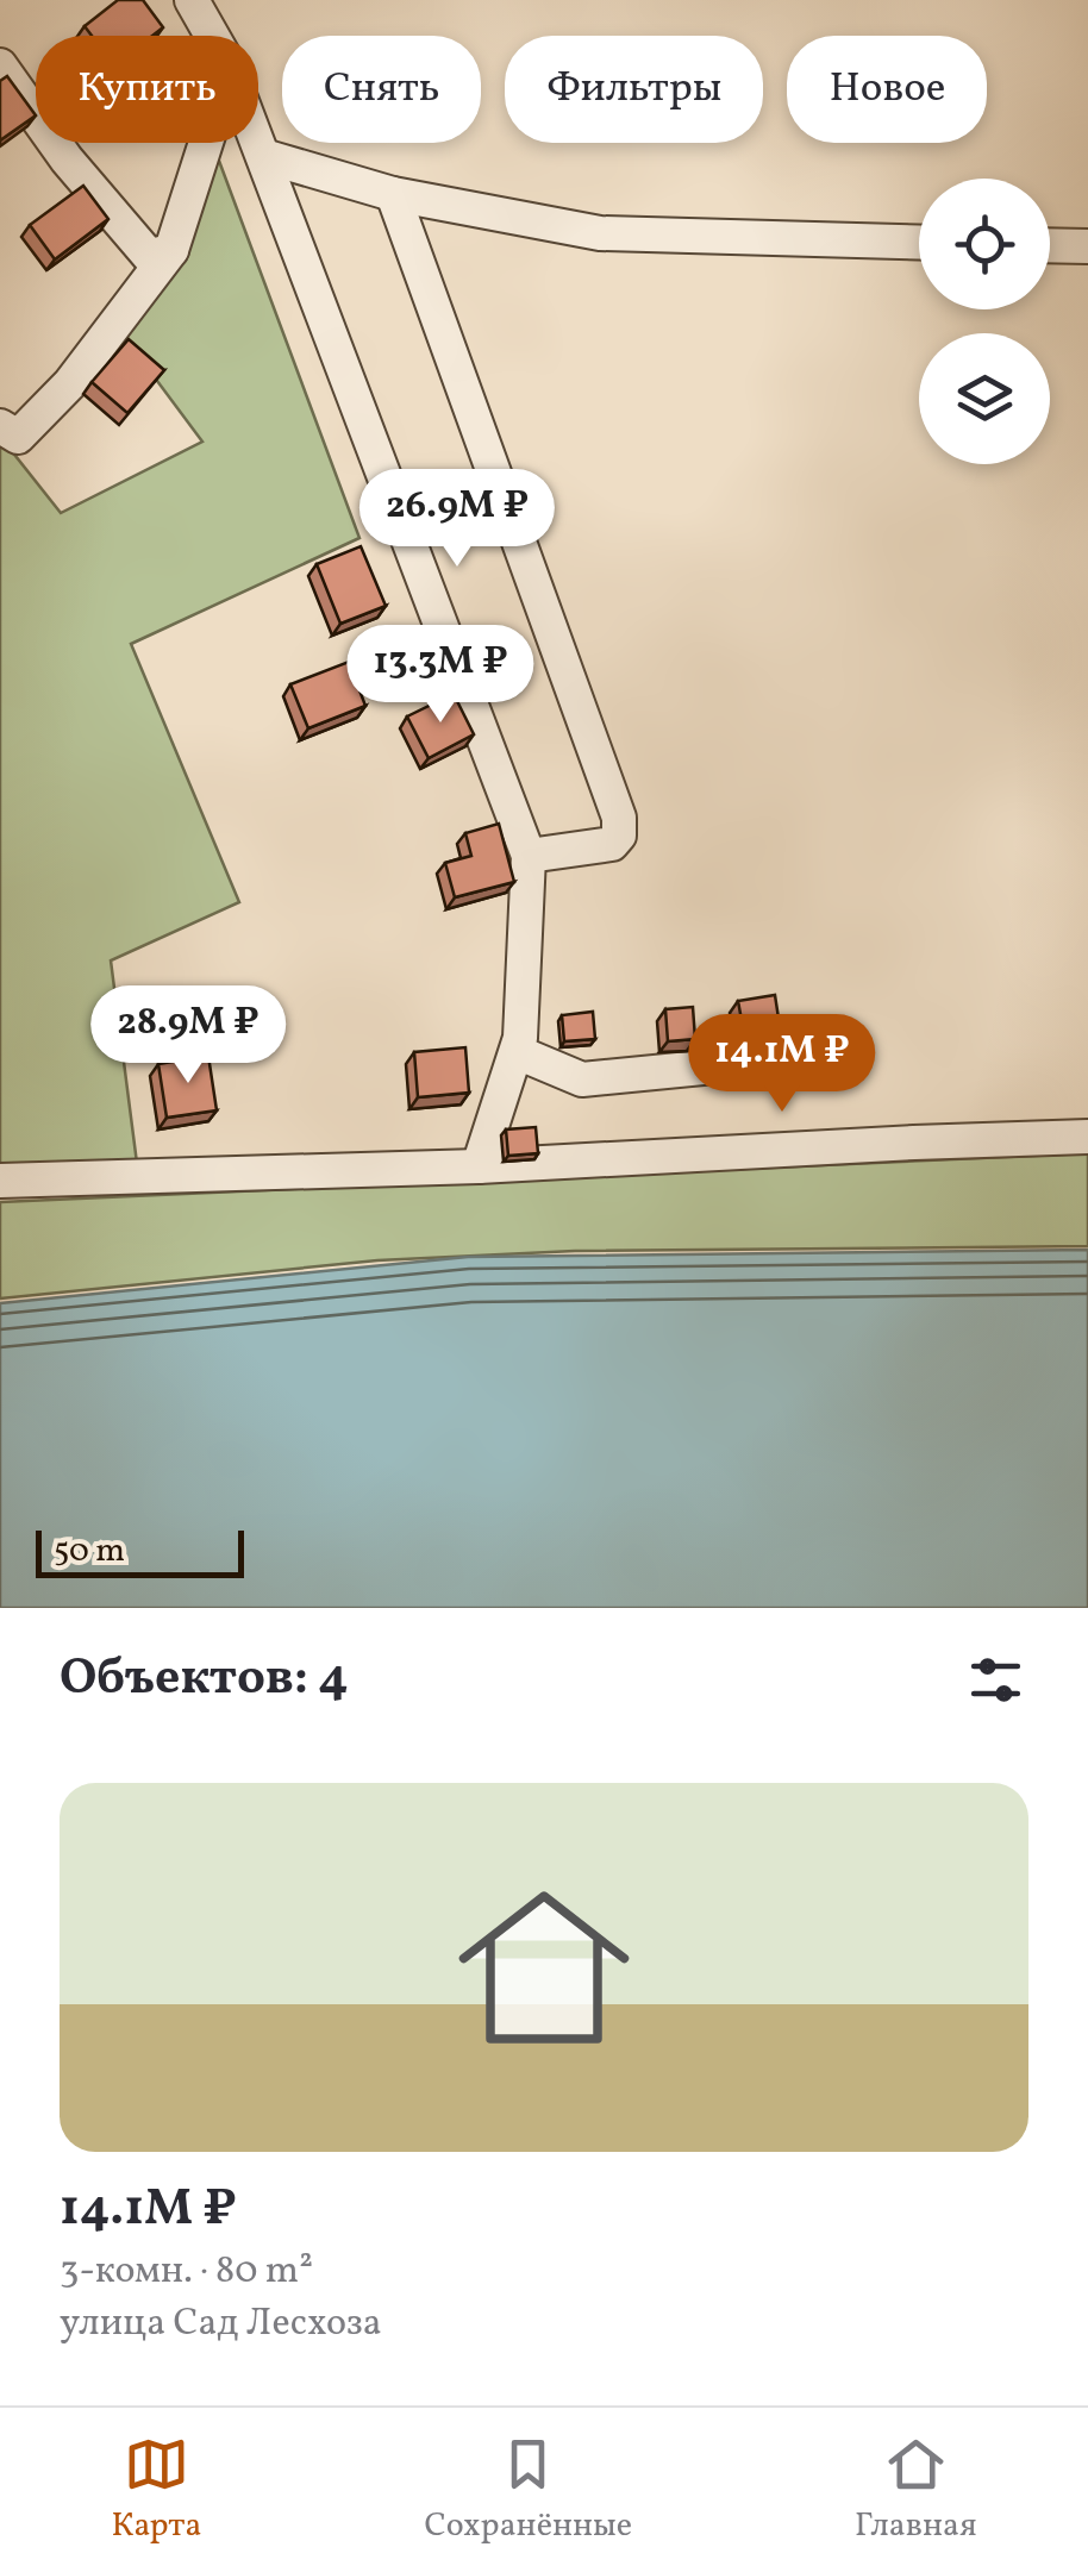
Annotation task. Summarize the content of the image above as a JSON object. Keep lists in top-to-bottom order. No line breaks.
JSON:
{"scale_bar":"50 m","page":{"chip":["Купить","Снять","Фильтры","Новое"],"price":["26.9M ₽","13.3M ₽","28.9M ₽","14.1M ₽"],"scale":"50 m","heading":"Объектов: 4","list":[{"name":"14.1M ₽","note":"3-комн. · 80 m² · улица Сад Лесхоза"}],"tabs":["Карта","Сохранённые","Главная"]}}
